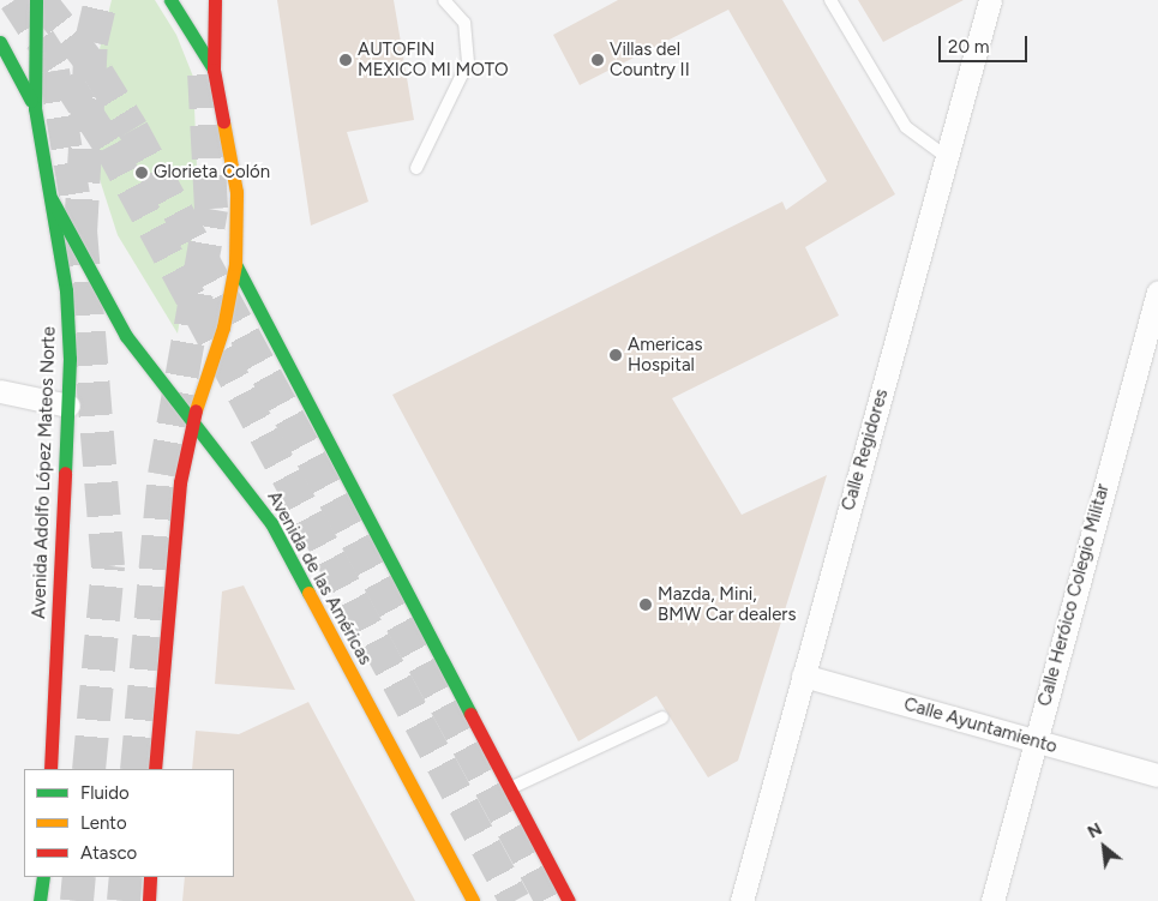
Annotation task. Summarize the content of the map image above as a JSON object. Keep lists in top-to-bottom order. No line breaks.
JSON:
{"streets":{"main road":["Avenida Adolfo López Mateos Norte","Avenida de las Américas"],"street":["Calle Regidores","Calle Heróico Colegio Militar","Calle Ayuntamiento"]},"crossings":[["Calle Regidores","Calle Ayuntamiento"],["Avenida Adolfo López Mateos Norte","Avenida de las Américas"],["Calle Heróico Colegio Militar","Calle Ayuntamiento"]],"places":["AUTOFIN MEXICO MI MOTO","Villas del Country II","Glorieta Colón","Americas Hospital","Mazda, Mini, BMW Car dealers"],"legend":["Fluido","Lento","Atasco"],"scale_bar":"20 m","north":"top left"}
